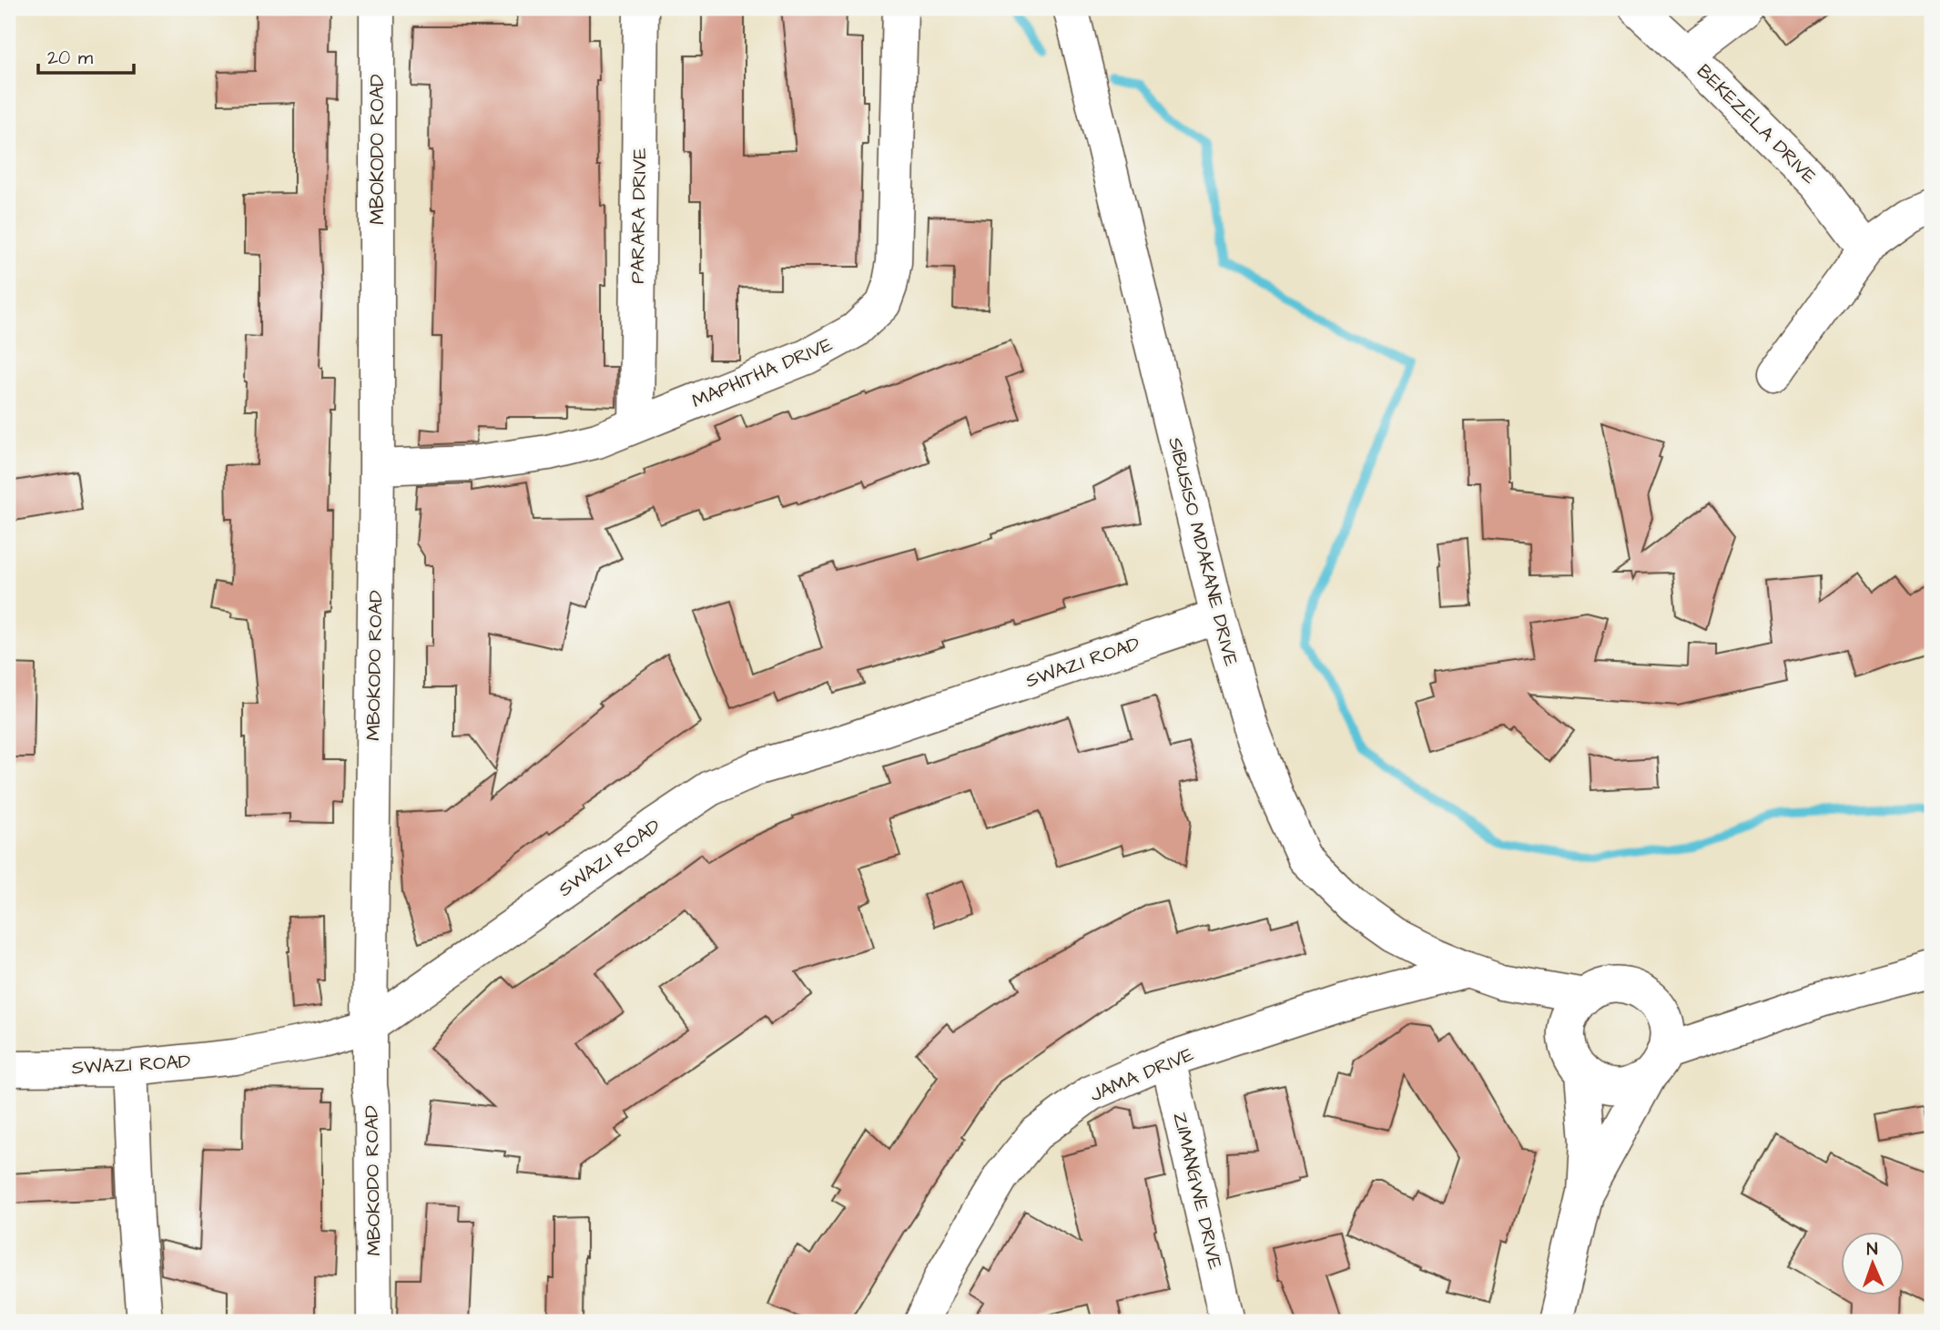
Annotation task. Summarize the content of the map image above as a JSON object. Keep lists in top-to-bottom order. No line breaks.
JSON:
{"streets":{"street":["BEKEZELA DRIVE","MBOKODO ROAD","PARARA DRIVE","MAPHITHA DRIVE","SIBUSISO MDAKANE DRIVE","SWAZI ROAD","JAMA DRIVE","ZIMANGWE DRIVE"]},"crossings":[["MBOKODO ROAD","MAPHITHA DRIVE"],["MBOKODO ROAD","SWAZI ROAD"],["PARARA DRIVE","MAPHITHA DRIVE"],["SIBUSISO MDAKANE DRIVE","SWAZI ROAD"],["SIBUSISO MDAKANE DRIVE","JAMA DRIVE"],["JAMA DRIVE","ZIMANGWE DRIVE"]],"scale_bar":"20 m","north":"top"}
